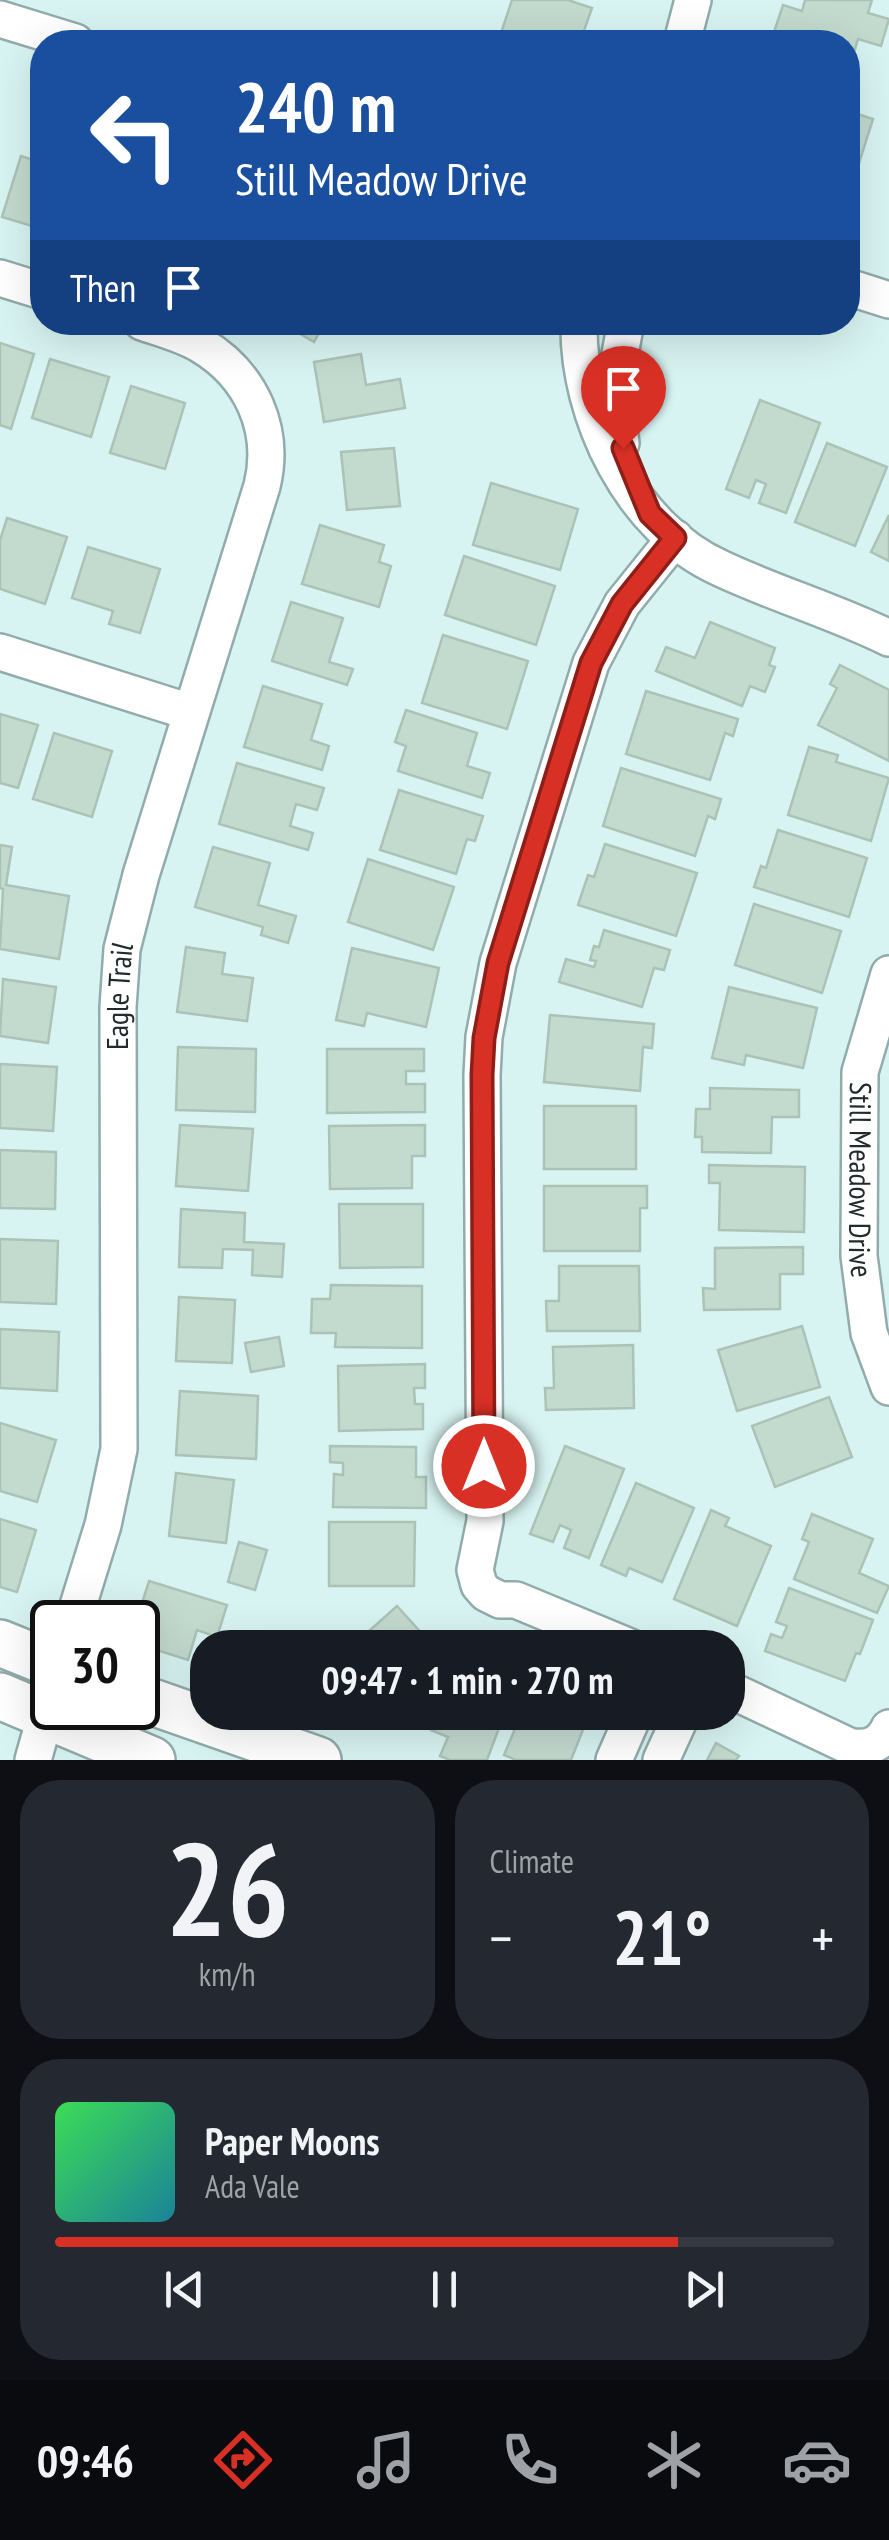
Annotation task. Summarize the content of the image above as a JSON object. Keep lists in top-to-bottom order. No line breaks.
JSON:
{"streets":{"street":["Eagle Trail","Still Meadow Drive"]},"page":{"turn":["240 m","Still Meadow Drive"],"then":"Then","limit":"30","trip":"09:47 · 1 min · 270 m","tile":[["26","km/h"],"Climate"],"heat":["−","21°","+"],"song":["Paper Moons","Ada Vale"],"tabs":"09:46"}}
